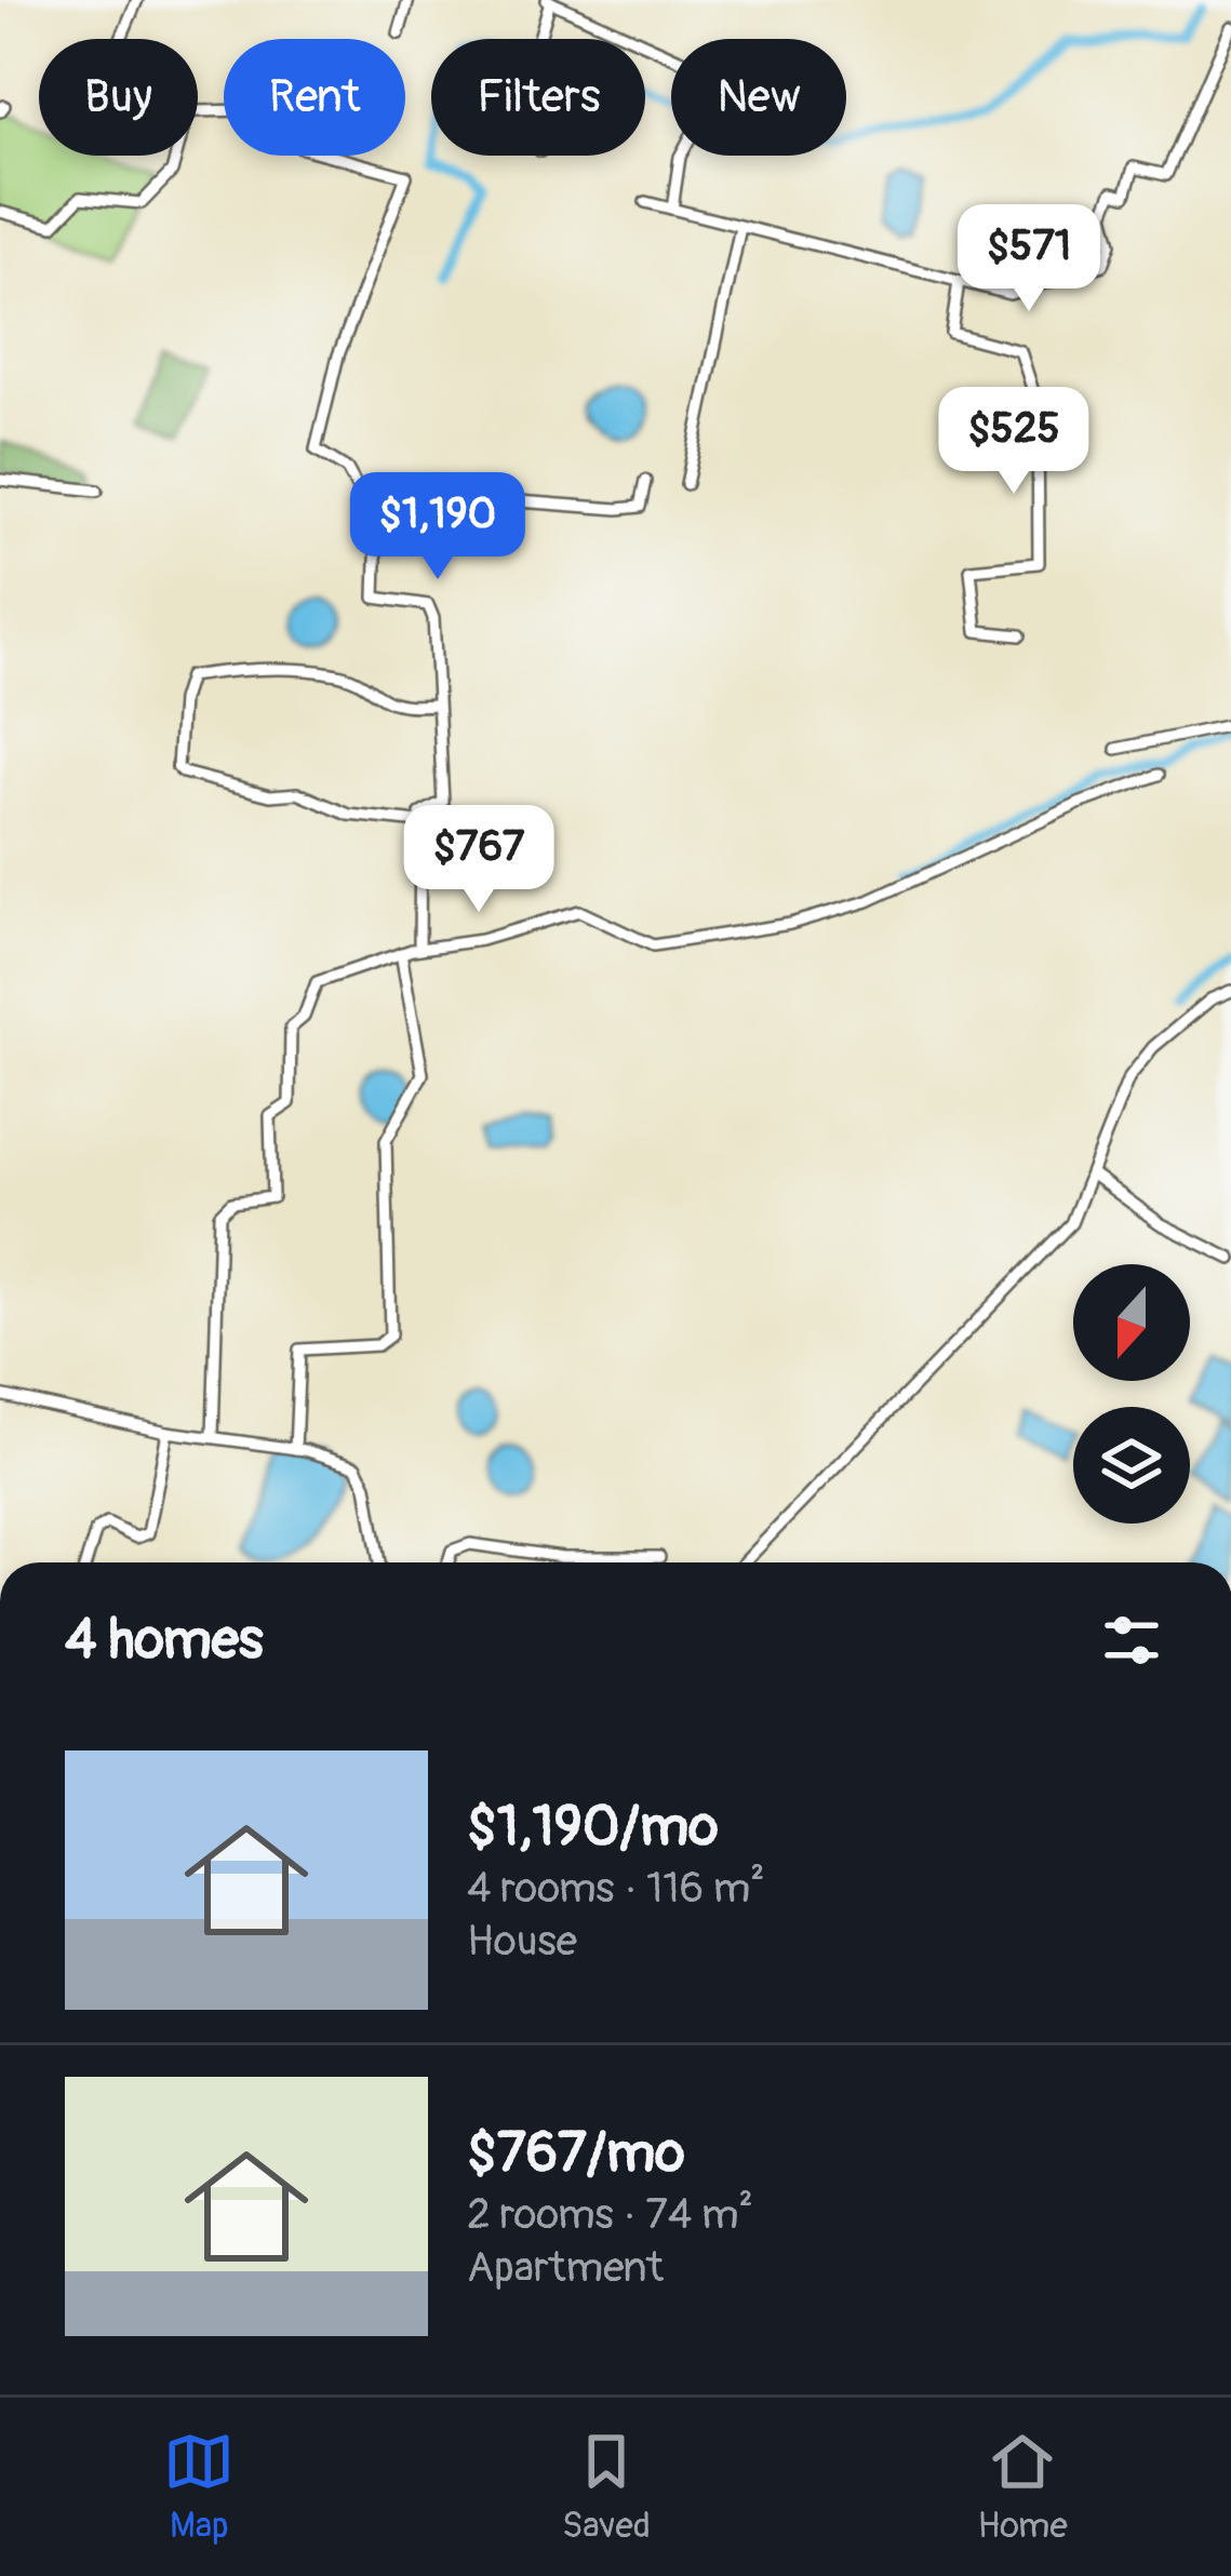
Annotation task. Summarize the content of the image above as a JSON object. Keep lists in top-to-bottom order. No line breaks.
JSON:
{"north":"bottom","page":{"chip":["Buy","Rent","Filters","New"],"price":["$571","$525","$1,190","$767"],"heading":"4 homes","list":[{"name":"$1,190/mo","note":"4 rooms · 116 m² · House"},{"name":"$767/mo","note":"2 rooms · 74 m² · Apartment"}],"tabs":["Map","Saved","Home"]}}
